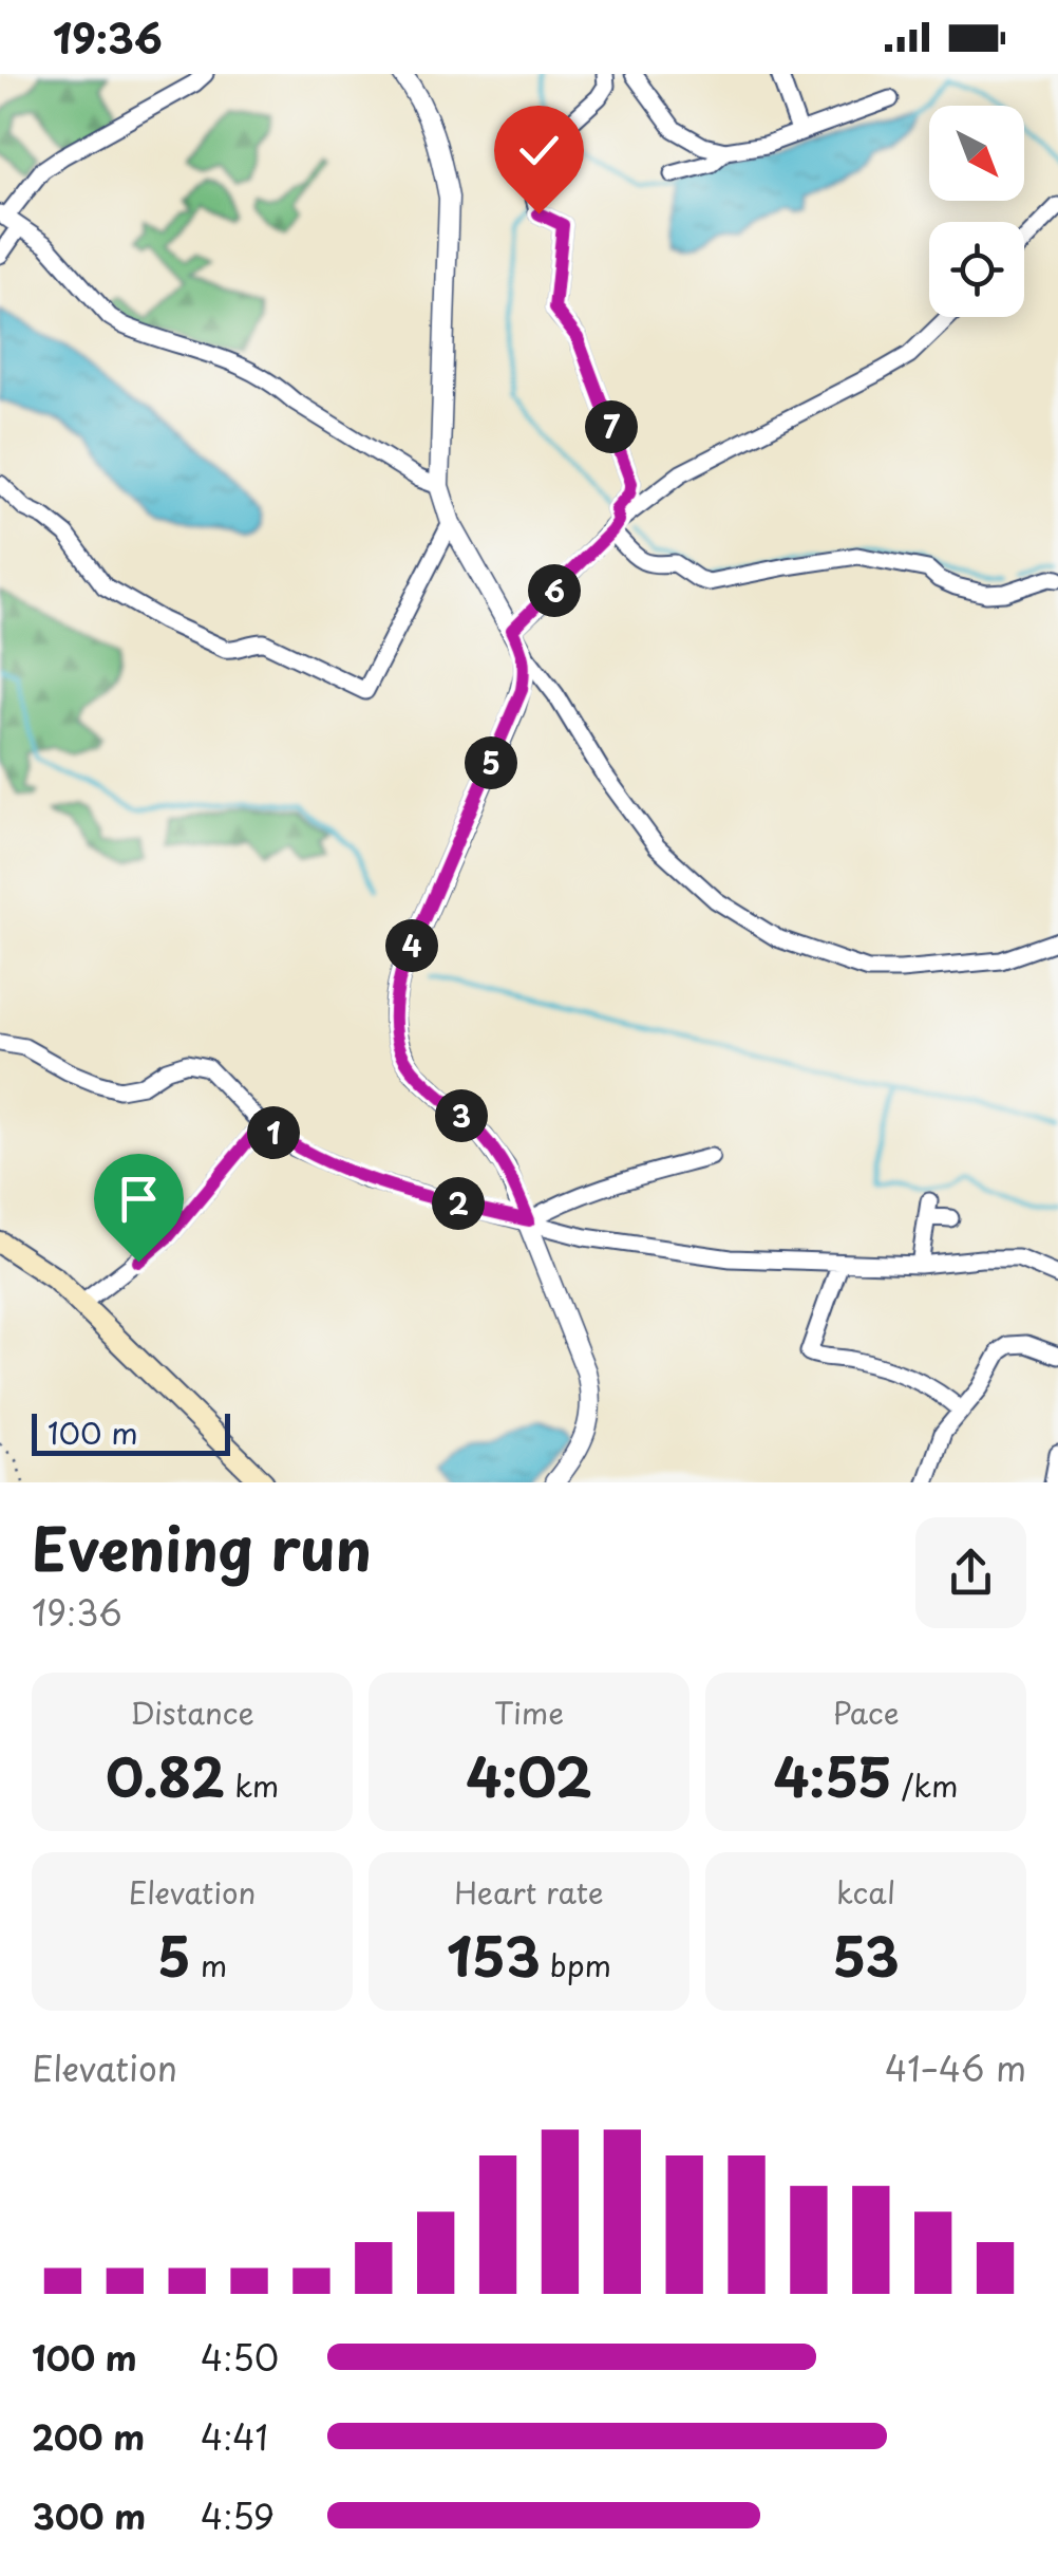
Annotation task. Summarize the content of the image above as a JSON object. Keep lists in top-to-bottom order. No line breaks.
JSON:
{"scale_bar":"100 m","north":"bottom right","page":{"status":"19:36","pins":["7","6","5","4","3","1","2"],"scale":"100 m","heading":["Evening run","19:36"],"stats":[["Distance","0.82 km"],["Time","4:02"],["Pace","4:55 /km"],["Elevation","5 m"],["Heart rate","153 bpm"],["kcal","53"]],"chart":["Elevation","41–46 m"],"list":[{"name":"100 m","note":"4:50"},{"name":"200 m","note":"4:41"},{"name":"300 m","note":"4:59"}]}}
